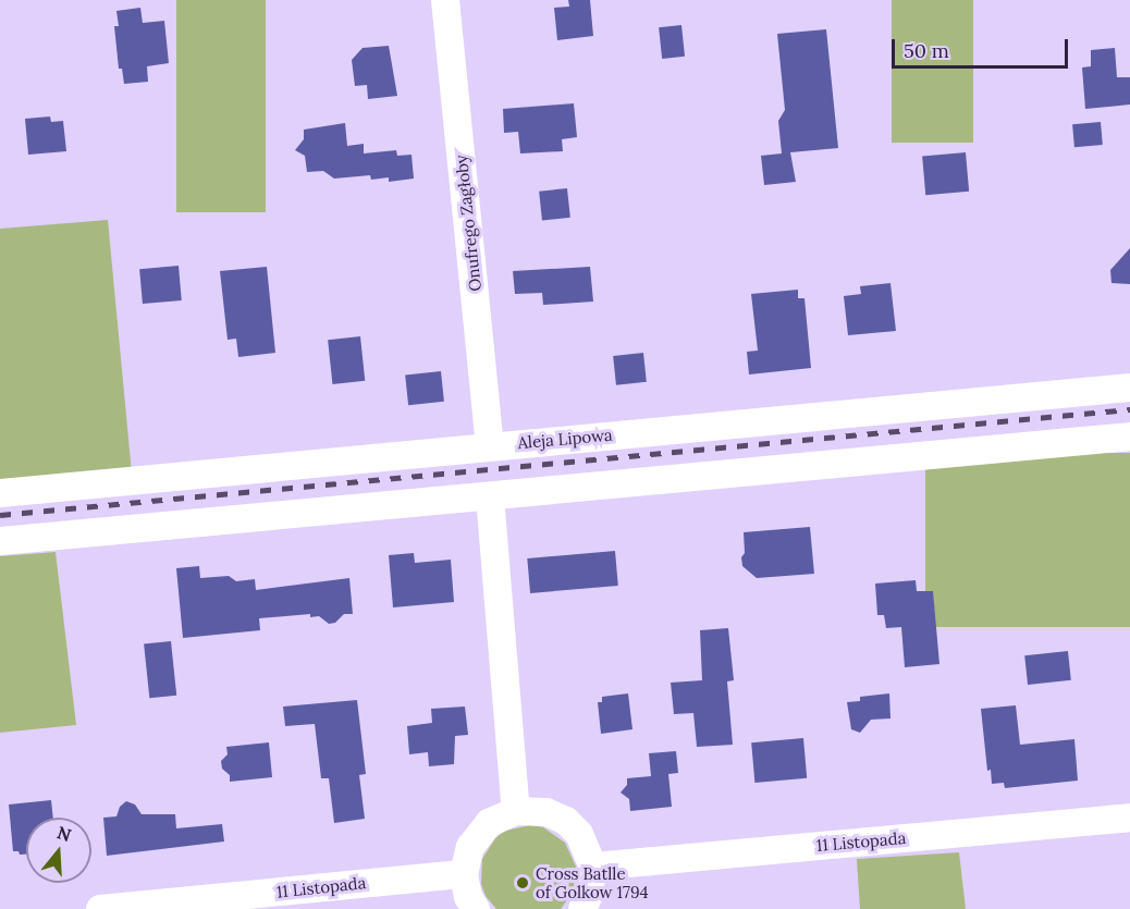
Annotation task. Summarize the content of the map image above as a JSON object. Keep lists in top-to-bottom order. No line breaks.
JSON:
{"streets":{"street":["Onufrego Zagłoby","Aleja Lipowa","11 Listopada"]},"crossings":[["Onufrego Zagłoby","Aleja Lipowa"]],"places":["Cross Batlle of Golkow 1794"],"scale_bar":"50 m","north":"top"}
